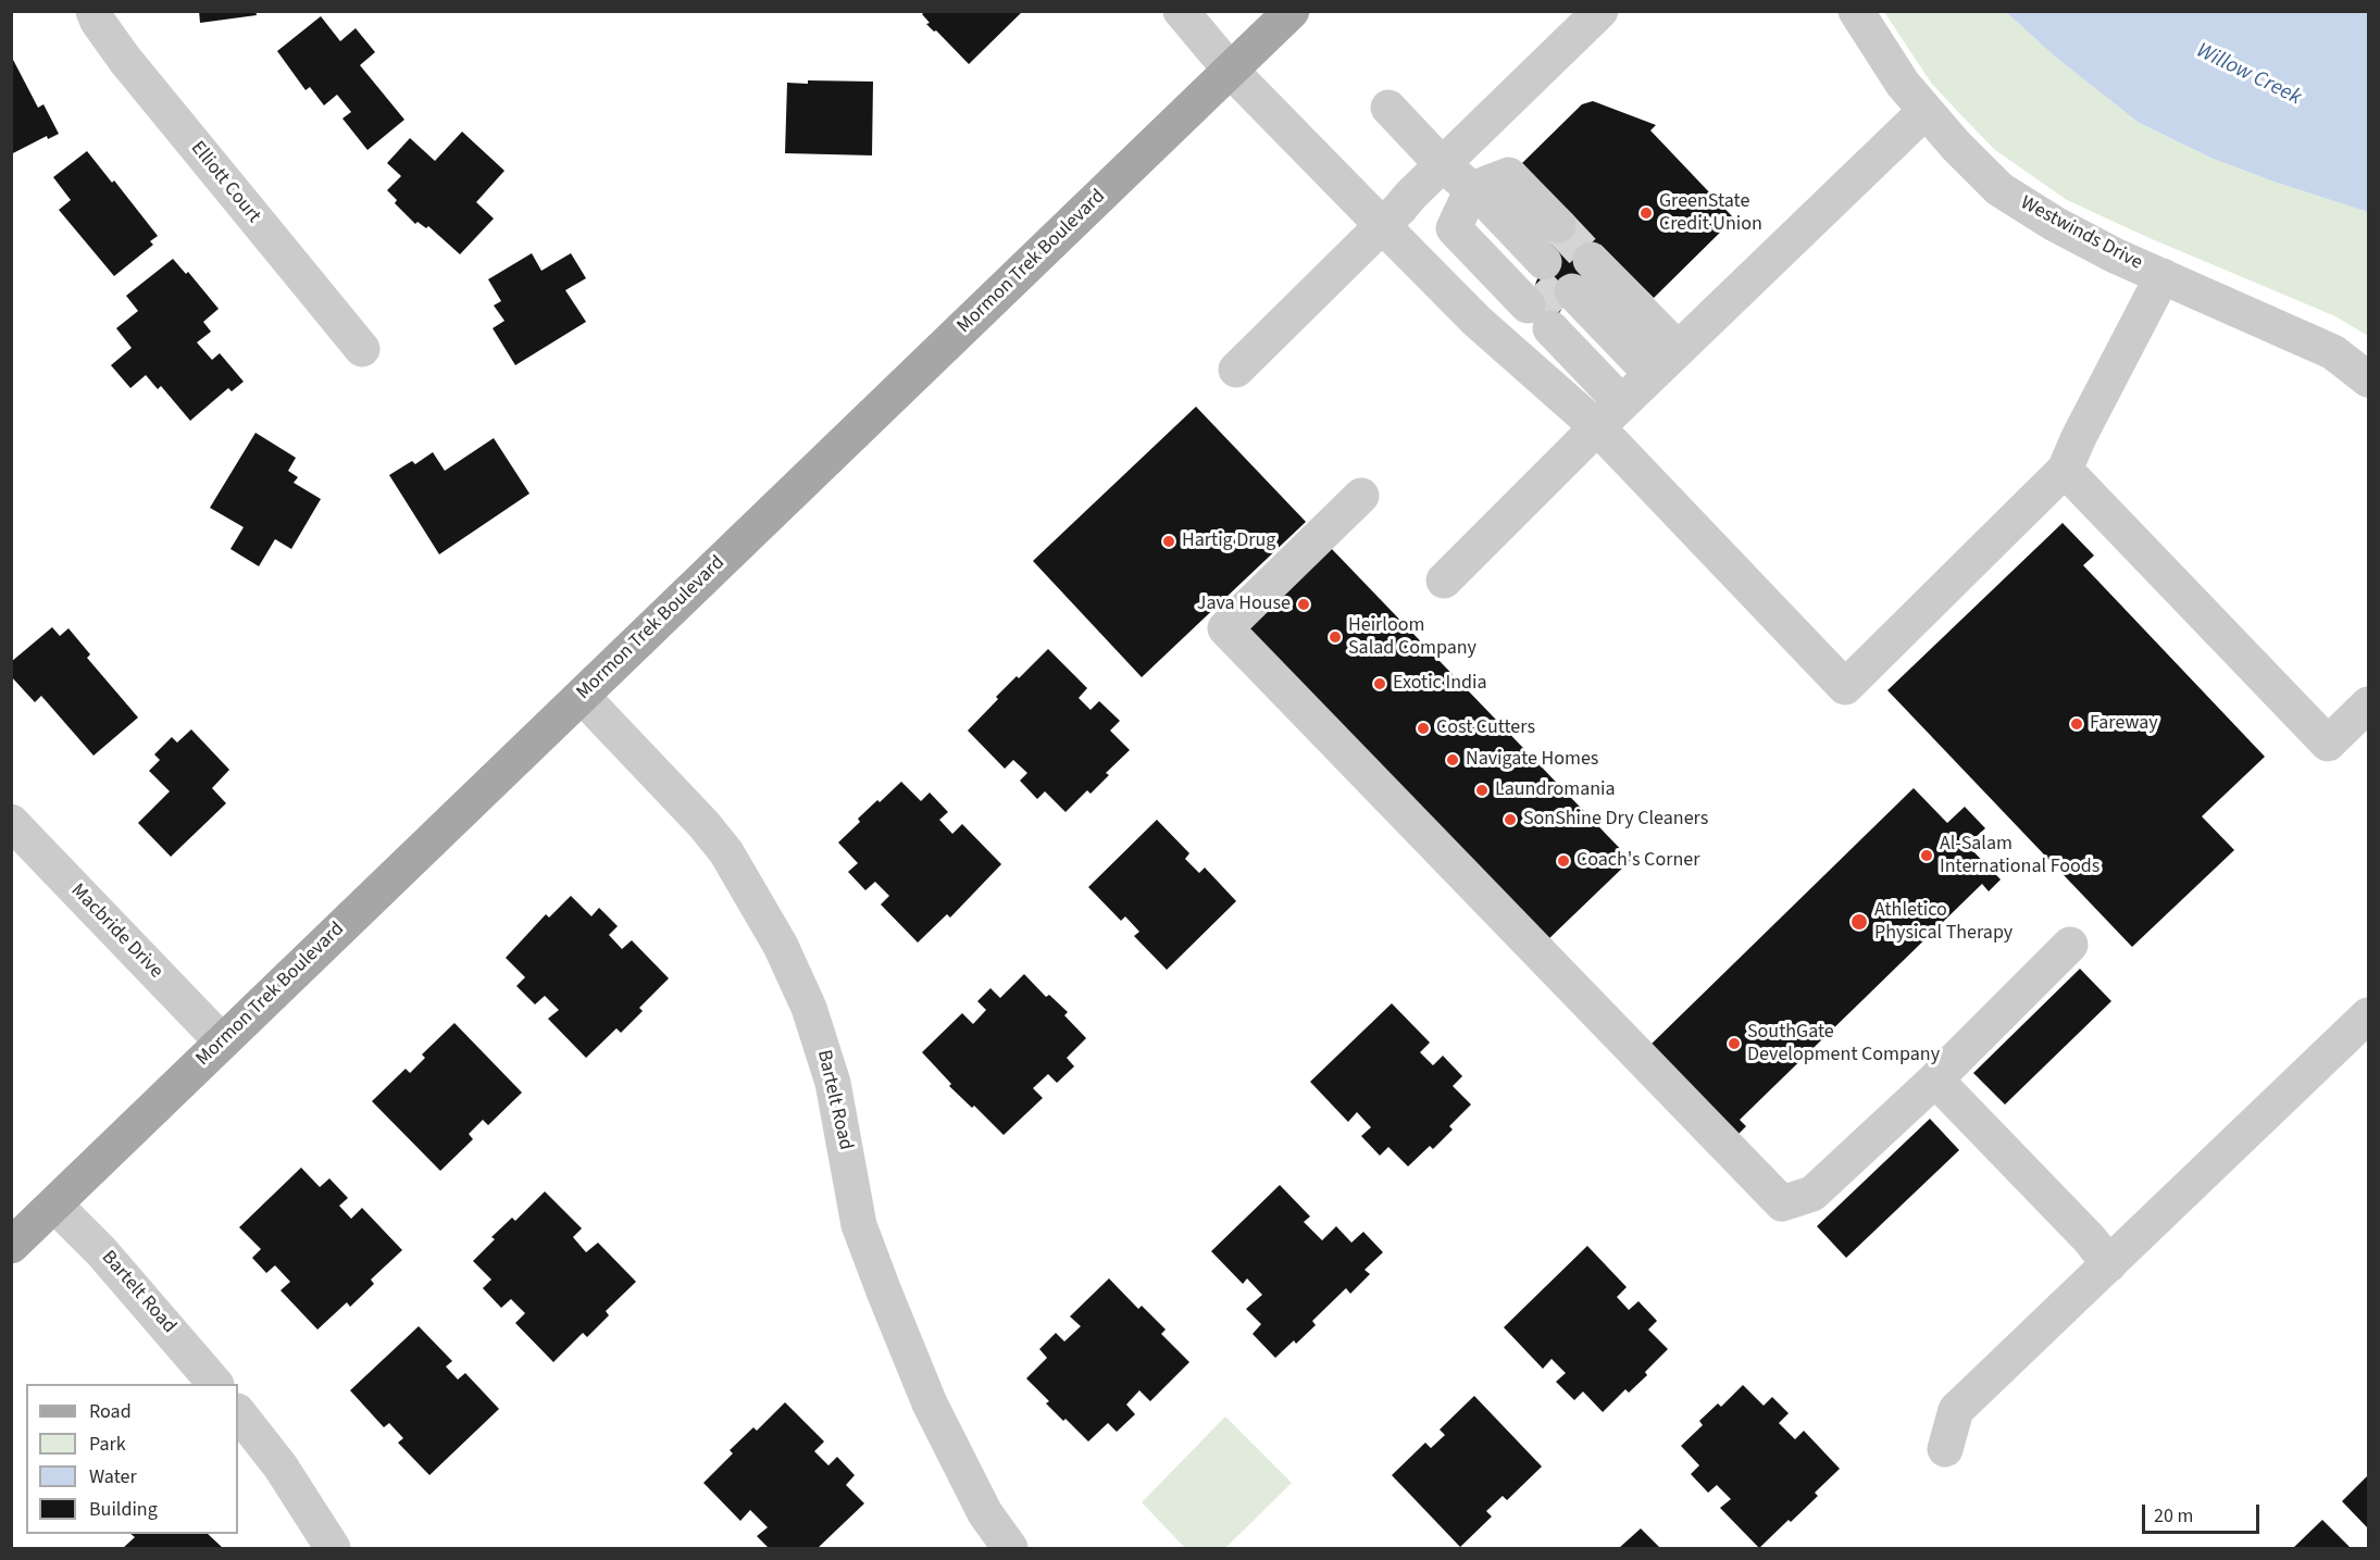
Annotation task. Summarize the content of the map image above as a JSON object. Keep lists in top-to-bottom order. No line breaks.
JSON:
{"streets":{"main road":["Mormon Trek Boulevard"],"street":["Elliott Court","Westwinds Drive","Macbride Drive","Bartelt Road"]},"crossings":[["Mormon Trek Boulevard","Macbride Drive"],["Mormon Trek Boulevard","Bartelt Road"]],"water":["Willow Creek"],"places":["GreenState Credit Union","Hartig Drug","Java House","Heirloom Salad Company","Exotic India","Fareway","Cost Cutters","Navigate Homes","Laundromania","SonShine Dry Cleaners","Al-Salam International Foods","Coach's Corner","Athletico Physical Therapy","SouthGate Development Company"],"legend":["Road","Park","Water","Building"],"scale_bar":"20 m"}
